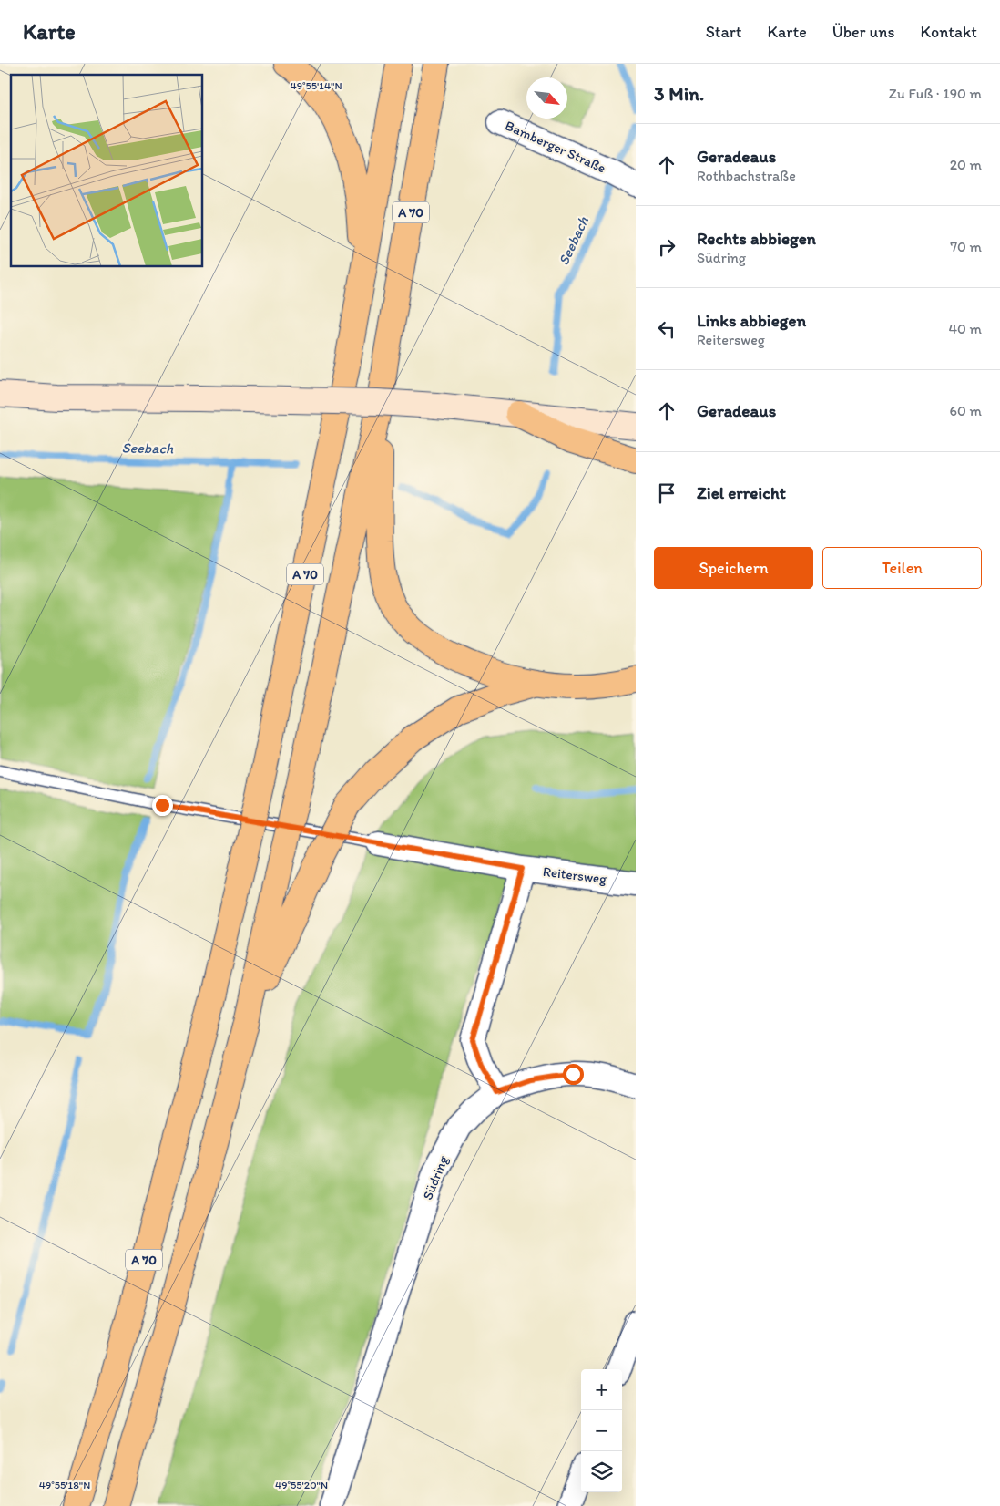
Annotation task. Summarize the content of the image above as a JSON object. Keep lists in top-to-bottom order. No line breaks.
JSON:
{"streets":{"highway":["A 70"],"street":["Bamberger Straße","Reitersweg","Südring"]},"water":["Seebach"],"north":"bottom right","page":{"header":"Karte","nav":["Start","Karte","Über uns","Kontakt"],"heading":["3 Min.","Zu Fuß · 190 m"],"list":[["Geradeaus","Rothbachstraße","20 m"],["Rechts abbiegen","Südring","70 m"],["Links abbiegen","Reitersweg","40 m"],["Geradeaus","60 m"],"Ziel erreicht"],"buttons":["Speichern","Teilen"],"map_buttons":["+","−"]},"coordinates":["49°55'14\"N","49°55'18\"N","49°55'20\"N"]}
